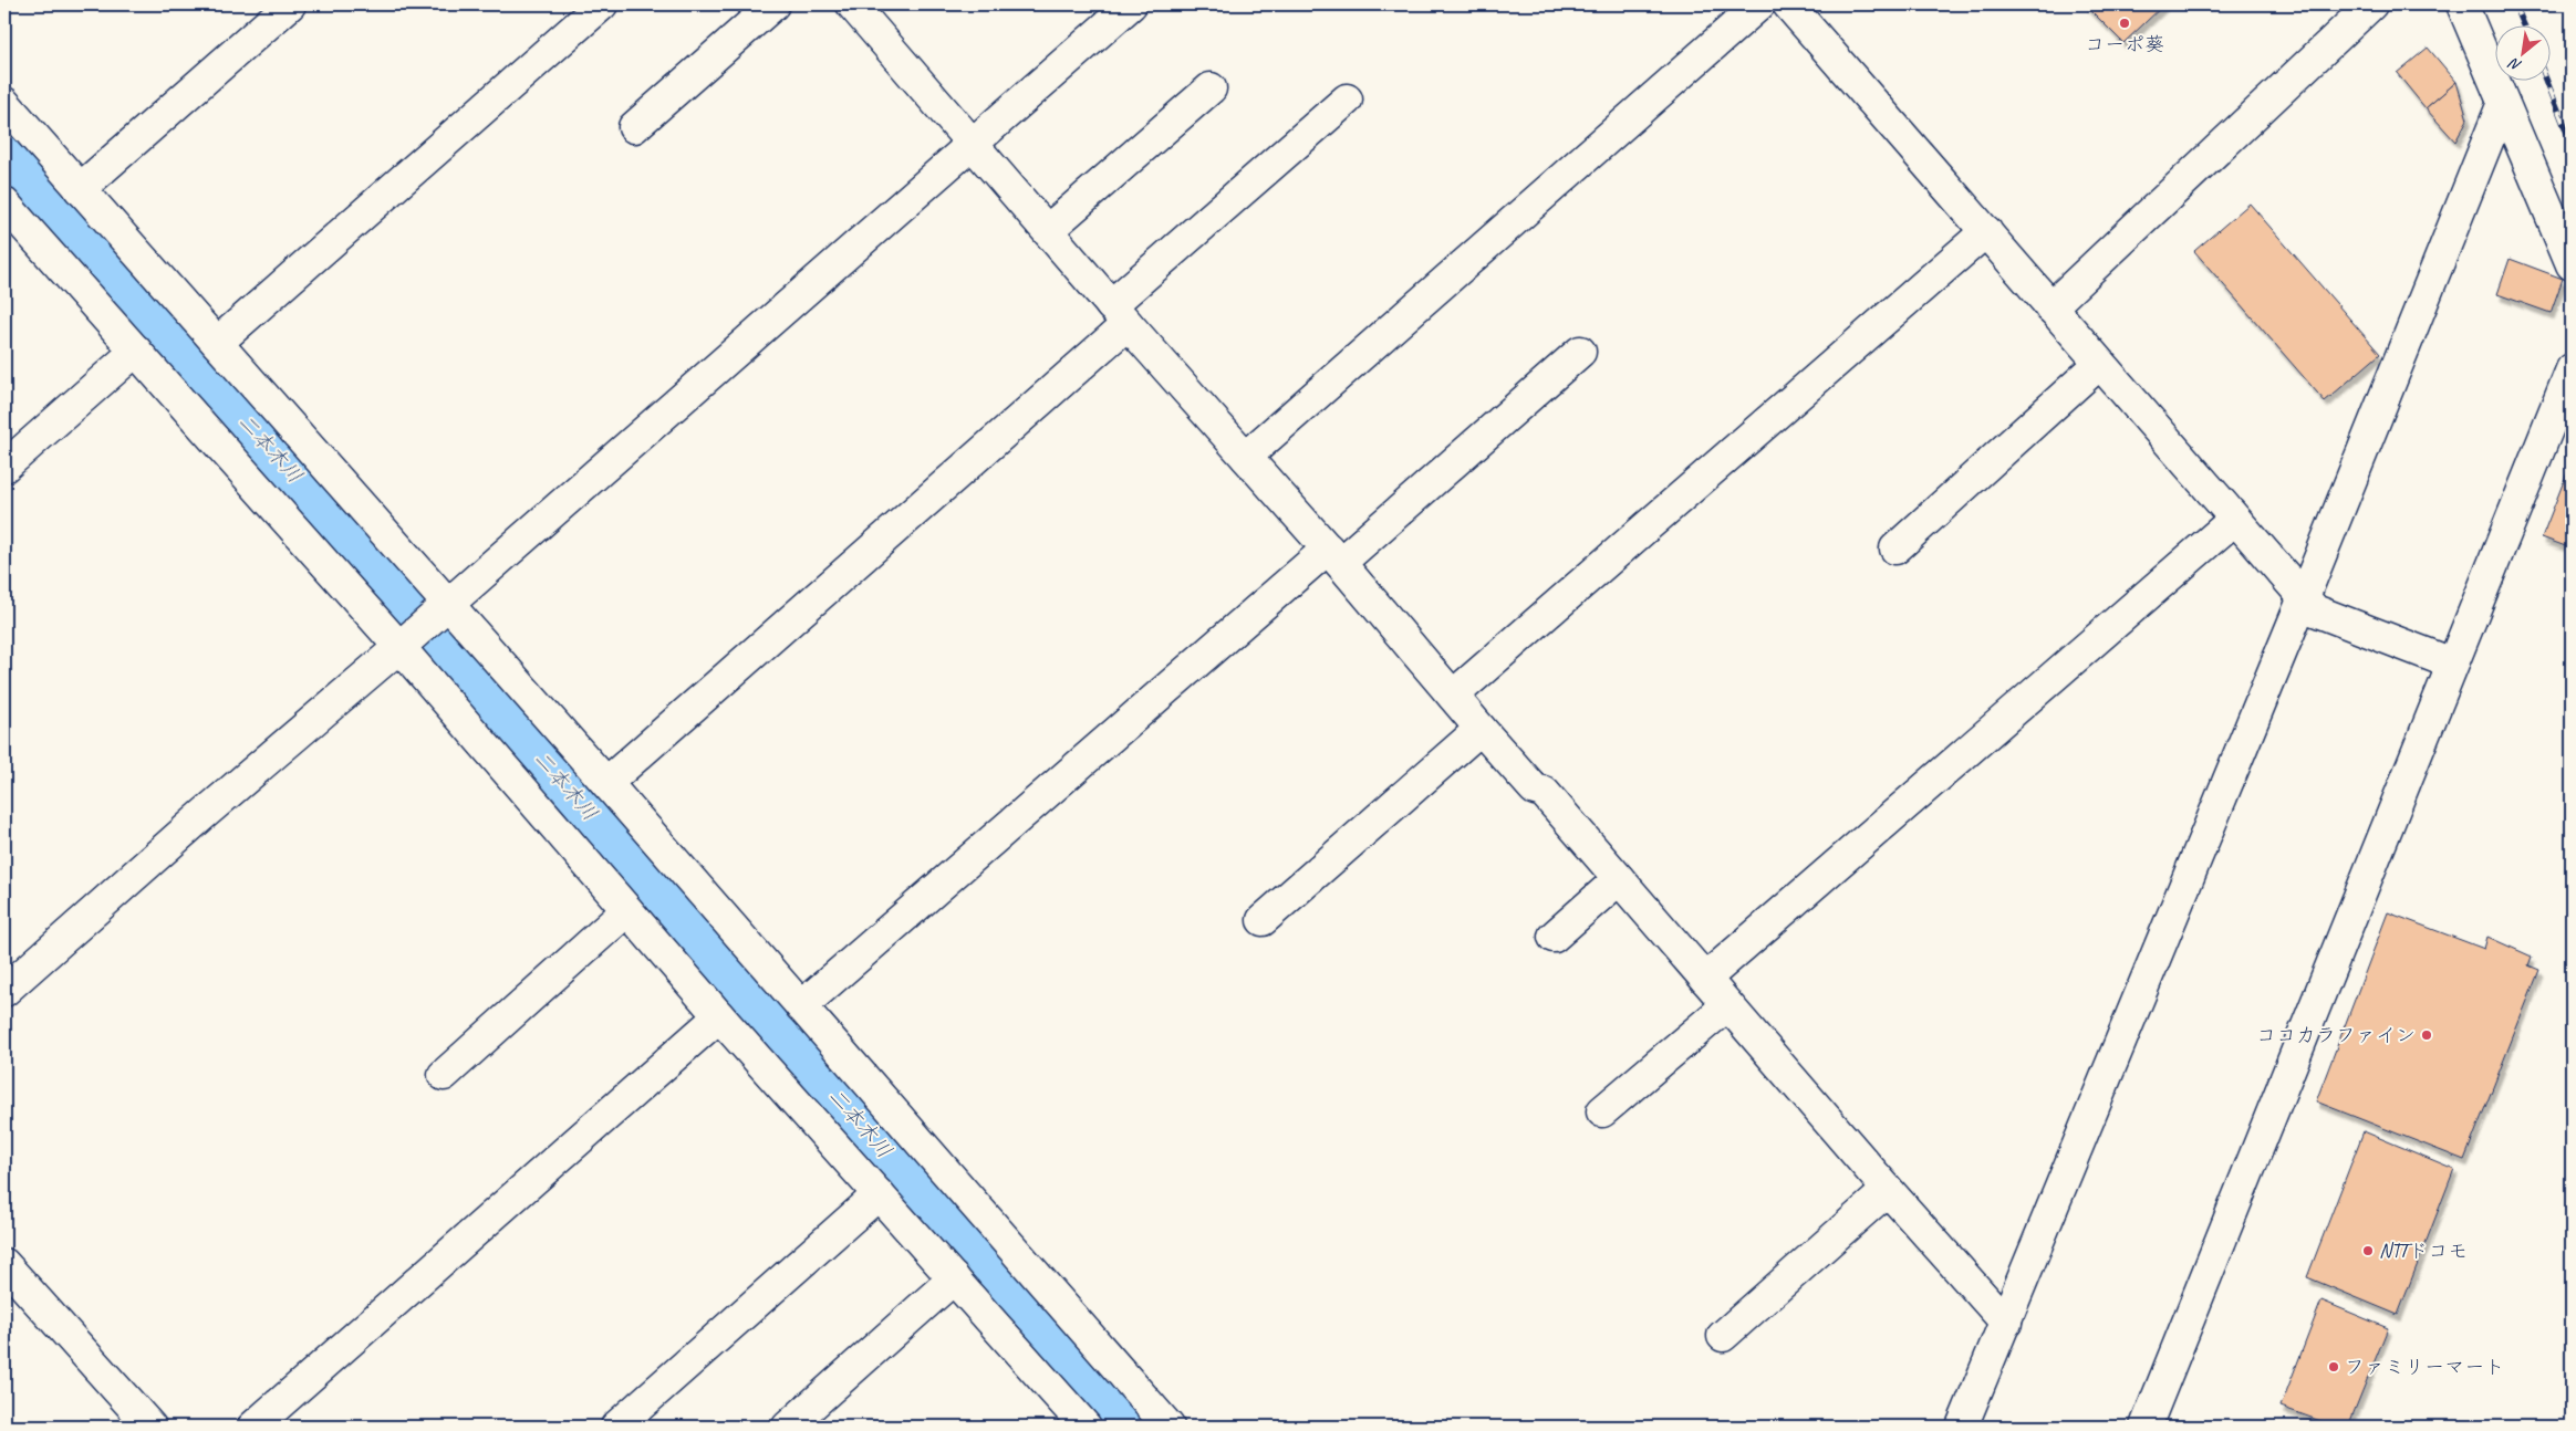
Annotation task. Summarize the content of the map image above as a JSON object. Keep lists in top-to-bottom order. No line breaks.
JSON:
{"water":["二本木川"],"places":["コーポ葵","ココカラファイン","NTTドコモ","ファミリーマート"],"north":"bottom left"}
